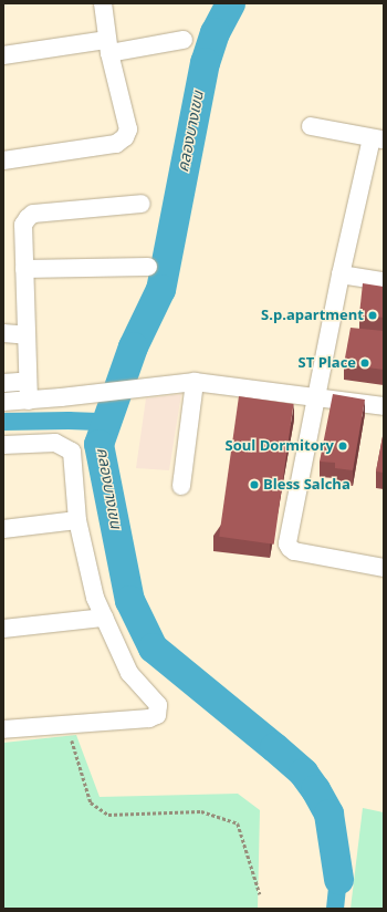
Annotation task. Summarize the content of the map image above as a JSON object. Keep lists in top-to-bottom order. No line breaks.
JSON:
{"water":["คลองบางเขน"],"places":["S.p.apartment","ST Place","Soul Dormitory","Bless Salcha"]}
